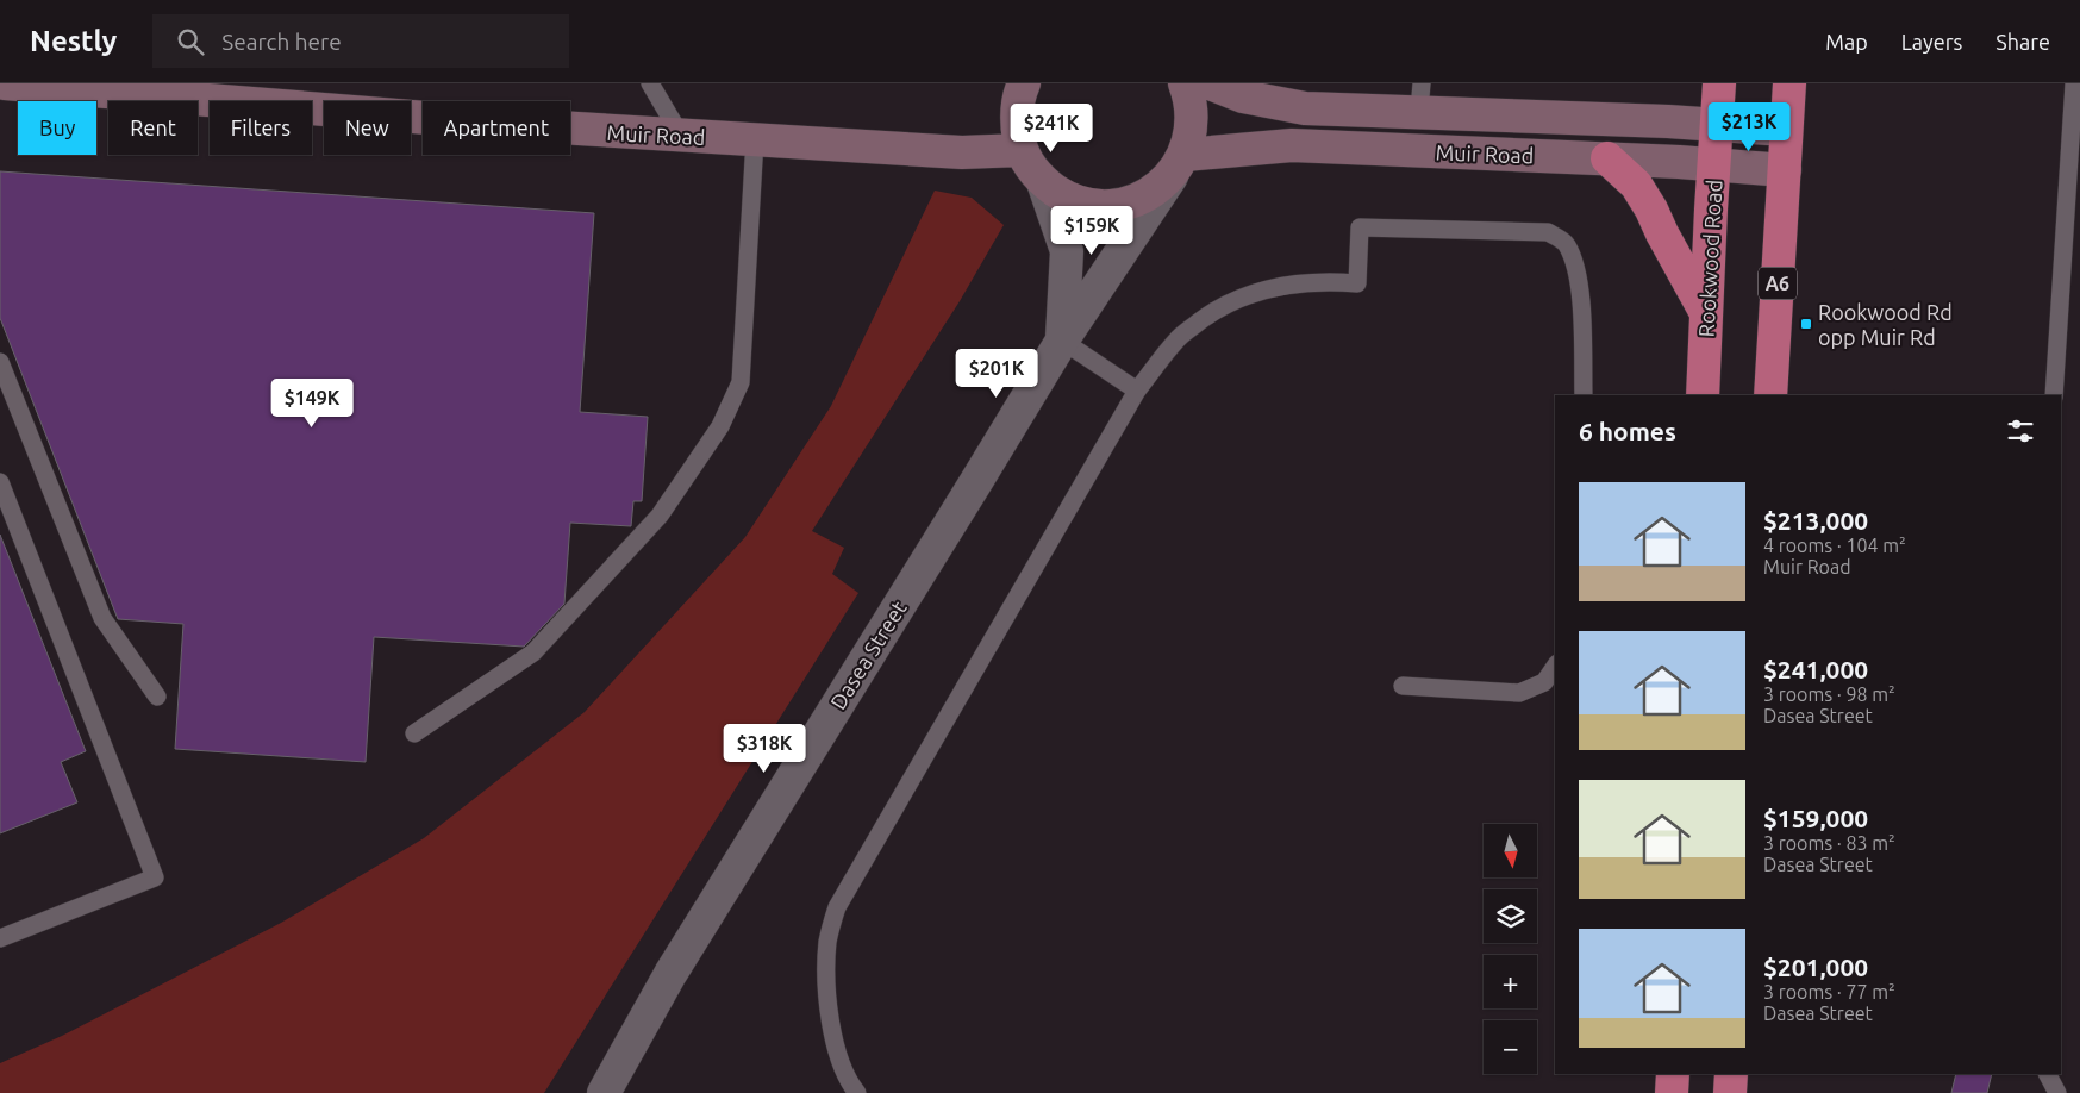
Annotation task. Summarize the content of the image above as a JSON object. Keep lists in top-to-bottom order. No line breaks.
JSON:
{"streets":{"highway":["Rookwood Road","A6"],"street":["Muir Road","Dasea Street"]},"crossings":[["Muir Road","Rookwood Road"],["Muir Road","A6"],["Muir Road","Dasea Street"]],"places":{"transit":["Rookwood Rd opp Muir Rd"]},"north":"bottom","page":{"header":"Nestly","search":"Search here","nav":["Map","Layers","Share"],"chip":["Buy","Rent","Filters","New","Apartment"],"price":["$213K","$241K","$159K","$201K","$149K","$318K"],"heading":"6 homes","list":[{"name":"$213,000","note":"4 rooms · 104 m² · Muir Road"},{"name":"$241,000","note":"3 rooms · 98 m² · Dasea Street"},{"name":"$159,000","note":"3 rooms · 83 m² · Dasea Street"},{"name":"$201,000","note":"3 rooms · 77 m² · Dasea Street"}],"map_buttons":["+","−"]}}
